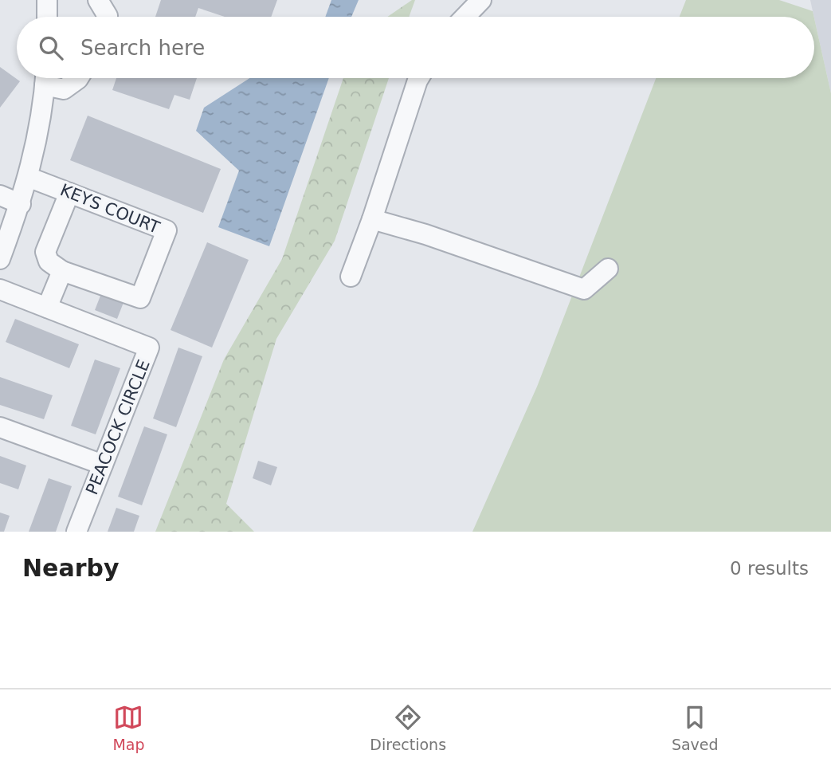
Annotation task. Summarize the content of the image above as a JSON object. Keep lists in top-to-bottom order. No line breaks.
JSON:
{"streets":{"street":["KEYS COURT","PEACOCK CIRCLE"]},"page":{"search":"Search here","heading":["Nearby","0 results"],"nav":["Map","Directions","Saved"]}}
